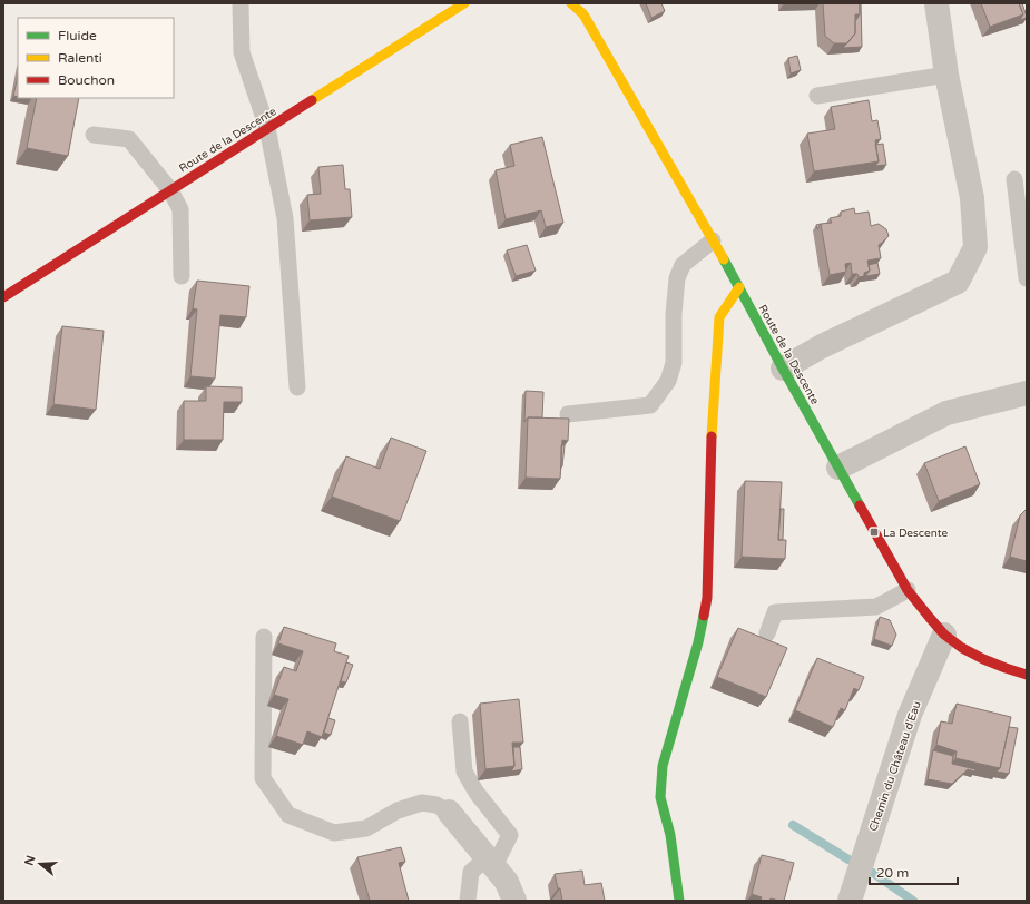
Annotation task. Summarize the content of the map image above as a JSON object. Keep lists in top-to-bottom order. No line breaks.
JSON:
{"streets":{"street":["Route de la Descente","Chemin du Château d'Eau"]},"crossings":[["Route de la Descente","Chemin du Château d'Eau"]],"places":{"transit":["La Descente"]},"legend":["Fluide","Ralenti","Bouchon"],"scale_bar":"20 m","north":"left"}
